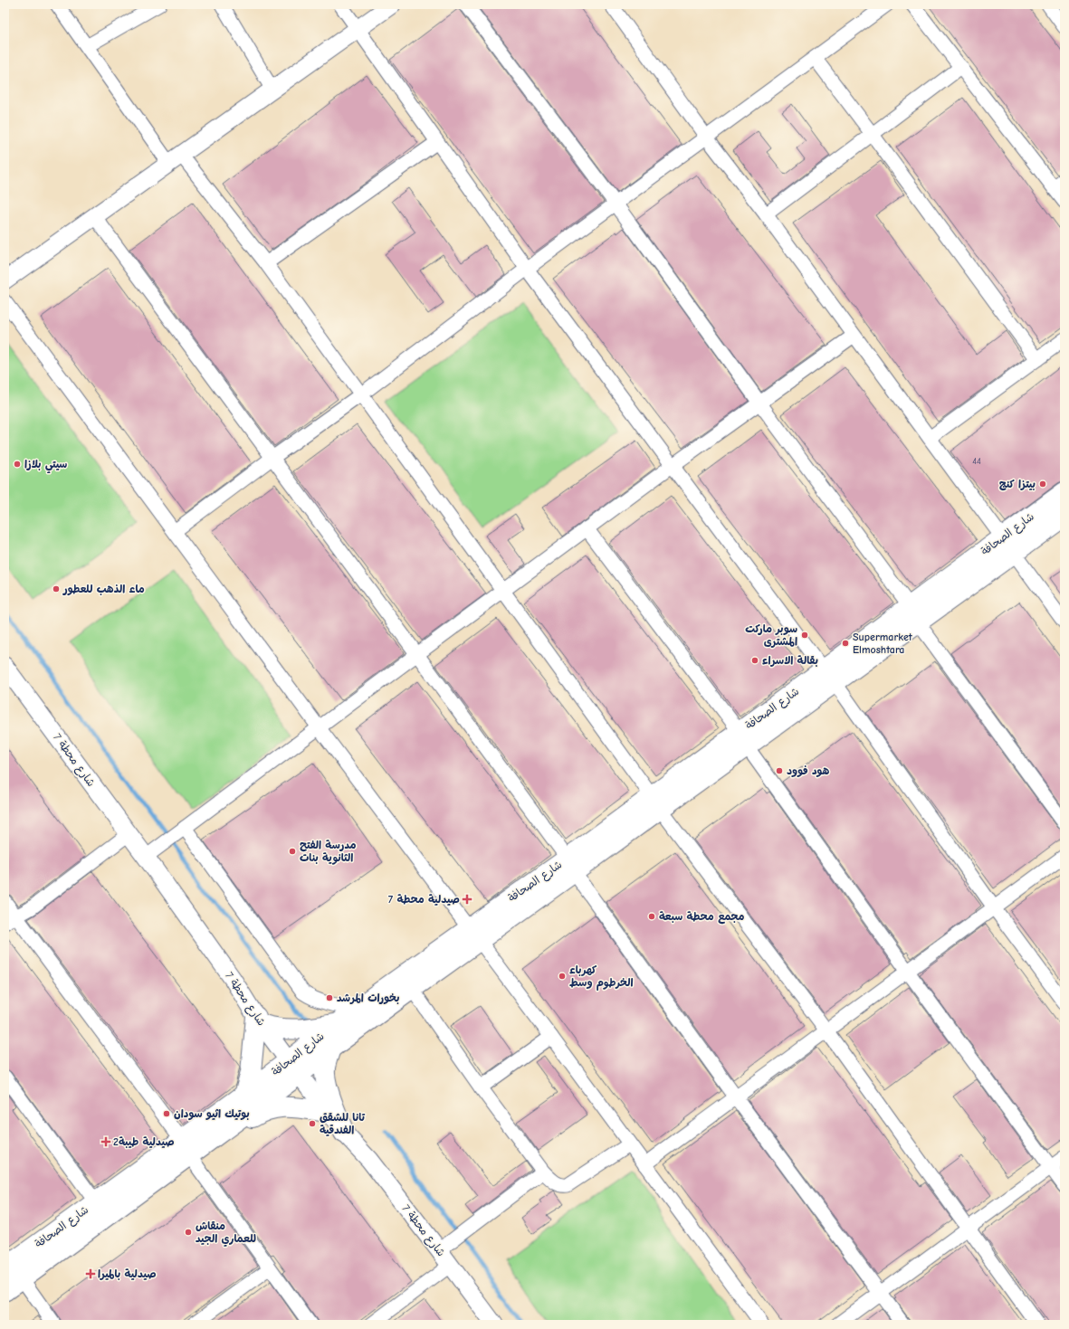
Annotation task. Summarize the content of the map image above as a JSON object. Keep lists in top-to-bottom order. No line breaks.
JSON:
{"streets":{"main road":["شارع الصحافة"],"street":["شارع محطة 7"]},"crossings":[["شارع الصحافة","شارع محطة 7"]],"places":{"other":["سيتي بلازا","بيتزا كنج","ماء الذهب للعطور","سوبر ماركت المشترى","Supermarket Elmoshtara","بقالة الاسراء","هود فوود","مدرسة الفتح الثانوية بنات","مجمع محطة سبعة","كهرباء الخرطوم وسط","بخورات المرشد","بوتيك اثيو سودان","تانا للشقق الفندقية","منقاش للعماري الجيد"],"health":["صيدلية محطة 7","صيدلية طيبة2","صيدلية بالميرا"]},"house_numbers":["44"]}
